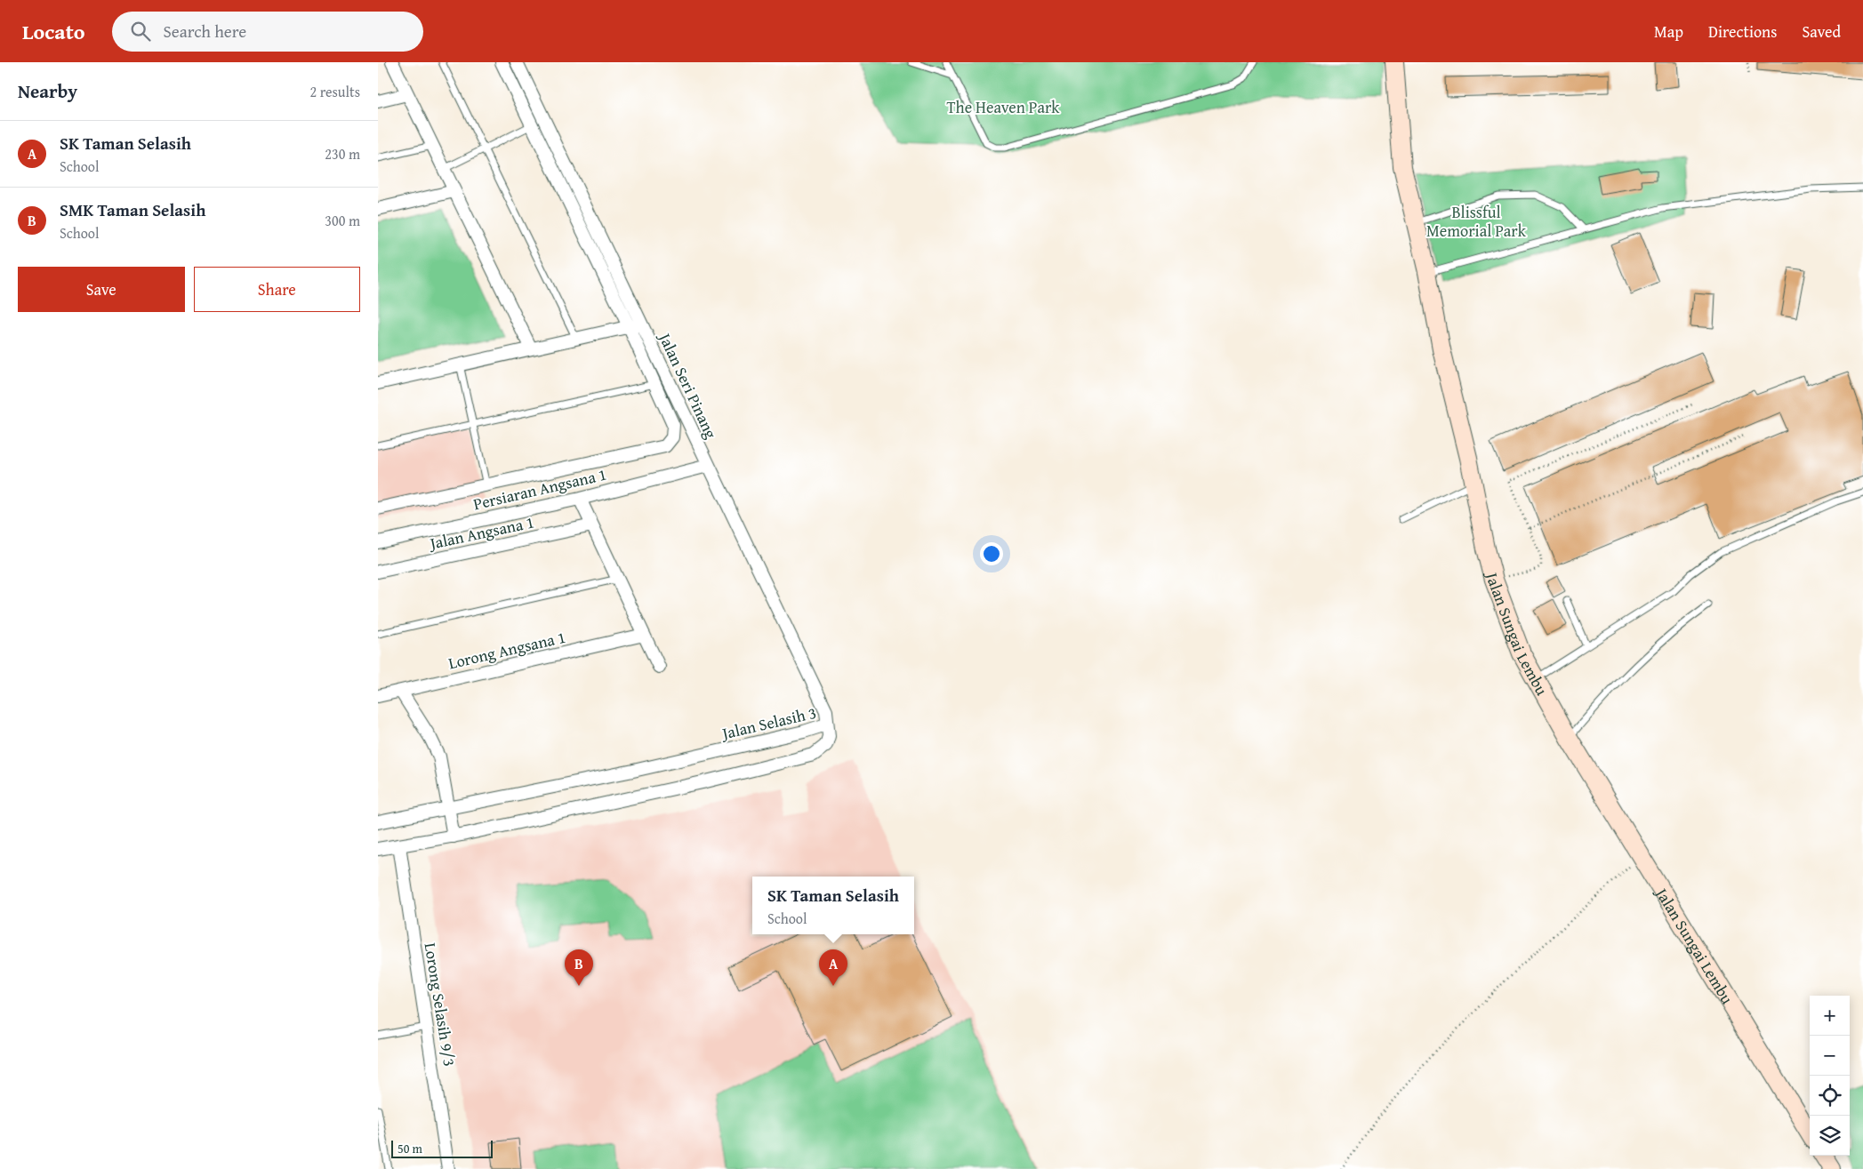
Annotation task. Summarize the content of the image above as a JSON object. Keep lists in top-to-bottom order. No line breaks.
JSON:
{"streets":{"main road":["Jalan Sungai Lembu"],"street":["Jalan Seri Pinang","Persiaran Angsana 1","Jalan Angsana 1","Lorong Angsana 1","Jalan Selasih 3","Lorong Selasih 9/3"]},"crossings":[["Jalan Seri Pinang","Persiaran Angsana 1"],["Jalan Seri Pinang","Jalan Selasih 3"],["Jalan Selasih 3","Lorong Selasih 9/3"]],"parks":["The Heaven Park","Blissful Memorial Park"],"scale_bar":"50 m","page":{"header":"Locato","search":"Search here","nav":["Map","Directions","Saved"],"heading":["Nearby","2 results"],"list":[{"mark":"A","name":"SK Taman Selasih","note":"School","value":"230 m"},{"mark":"B","name":"SMK Taman Selasih","note":"School","value":"300 m"}],"buttons":["Save","Share"],"popup":["SK Taman Selasih","School"],"pins":["A","B"],"map_buttons":["+","−"],"scale":"50 m"}}
